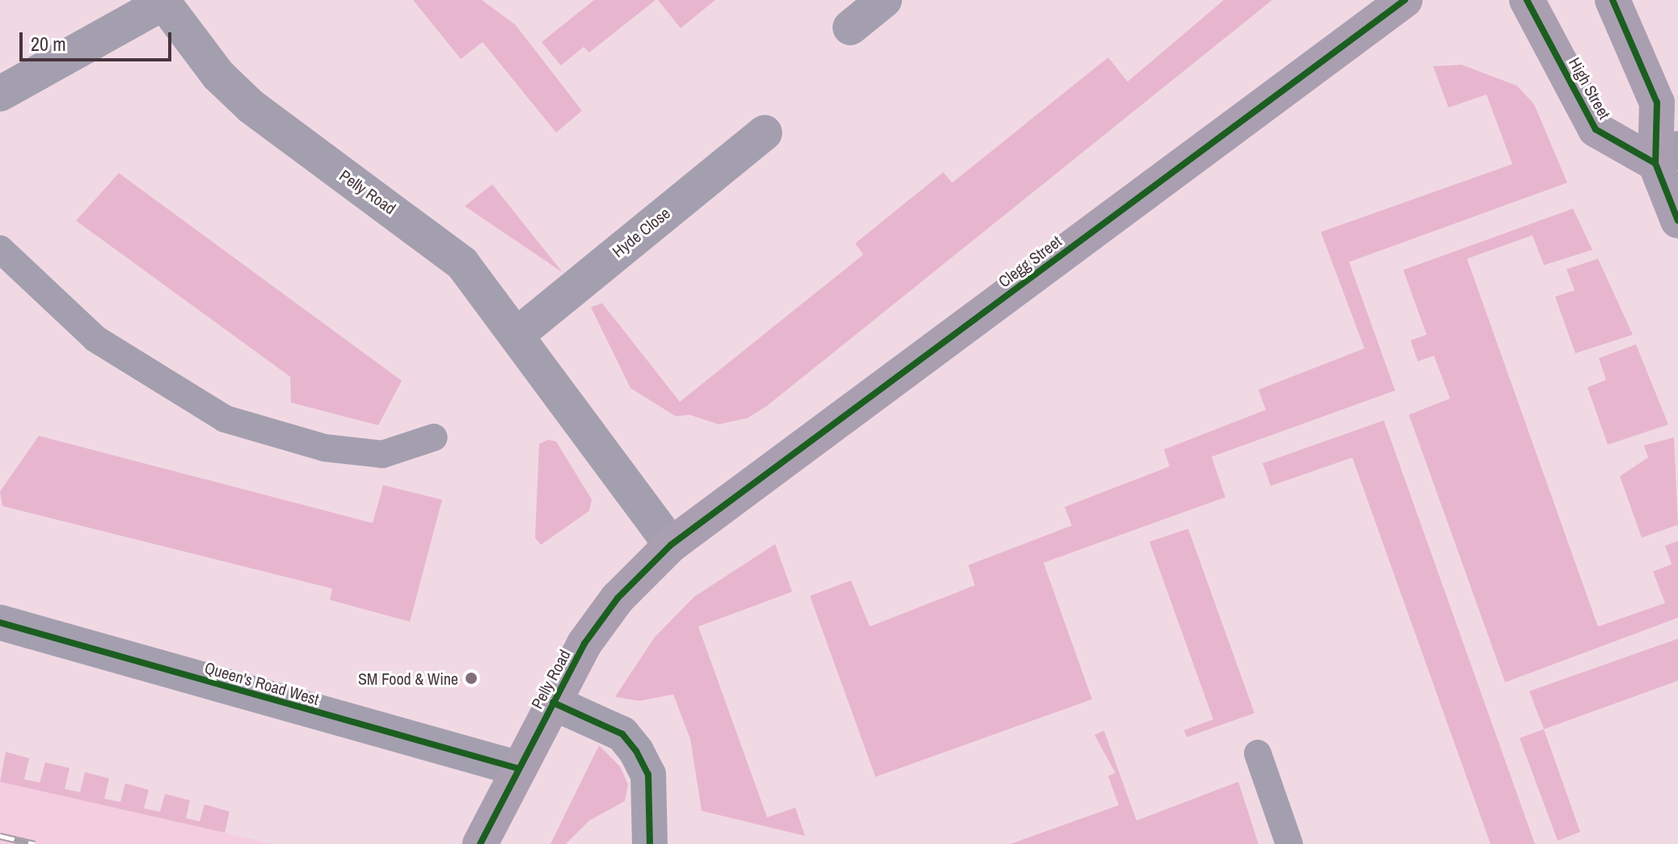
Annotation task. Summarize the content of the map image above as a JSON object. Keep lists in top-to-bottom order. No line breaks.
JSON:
{"streets":{"main road":["High Street","Pelly Road","Clegg Street"],"street":["Hyde Close","Queen's Road West"]},"crossings":[["Pelly Road","Hyde Close"],["Pelly Road","Clegg Street"],["Pelly Road","Queen's Road West"]],"places":["SM Food & Wine"],"scale_bar":"20 m"}
